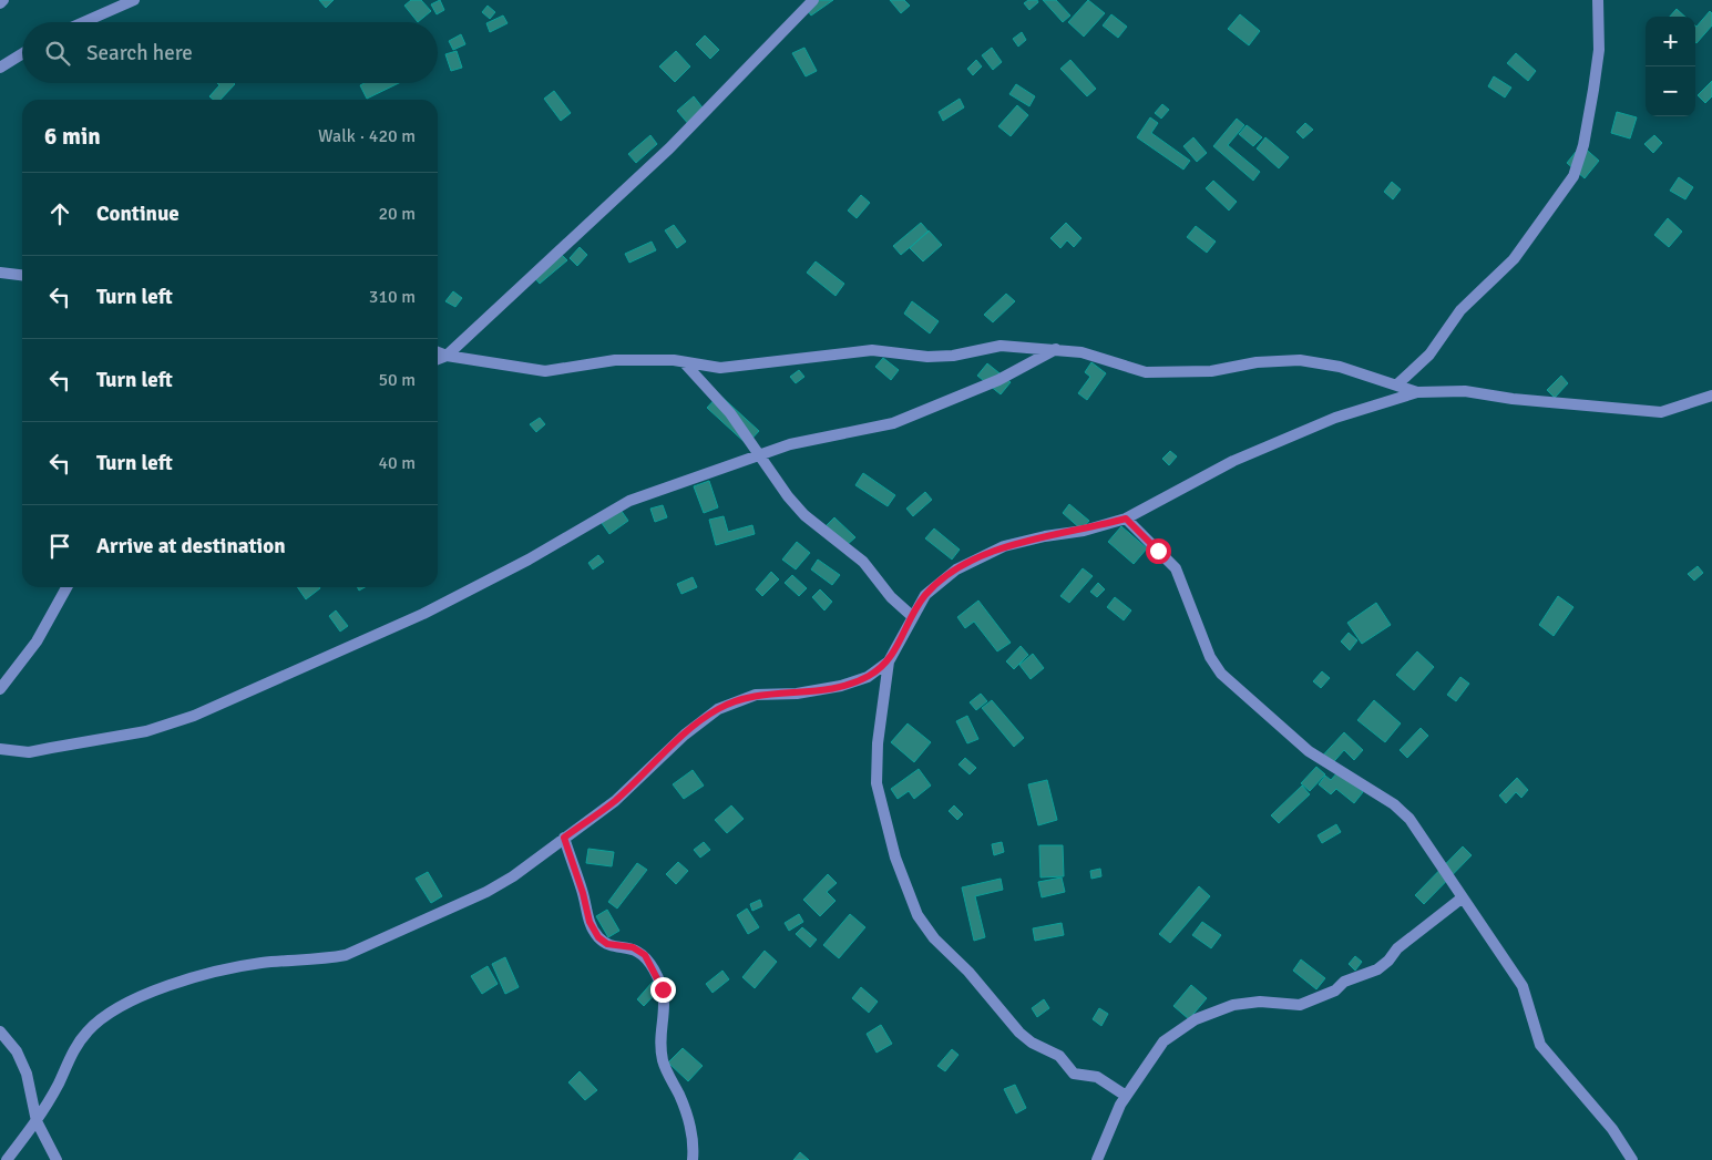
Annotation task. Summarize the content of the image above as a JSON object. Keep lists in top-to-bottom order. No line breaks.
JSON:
{"page":{"map_buttons":["+","−"],"search":"Search here","heading":["6 min","Walk · 420 m"],"list":[["Continue","20 m"],["Turn left","310 m"],["Turn left","50 m"],["Turn left","40 m"],"Arrive at destination"]}}
